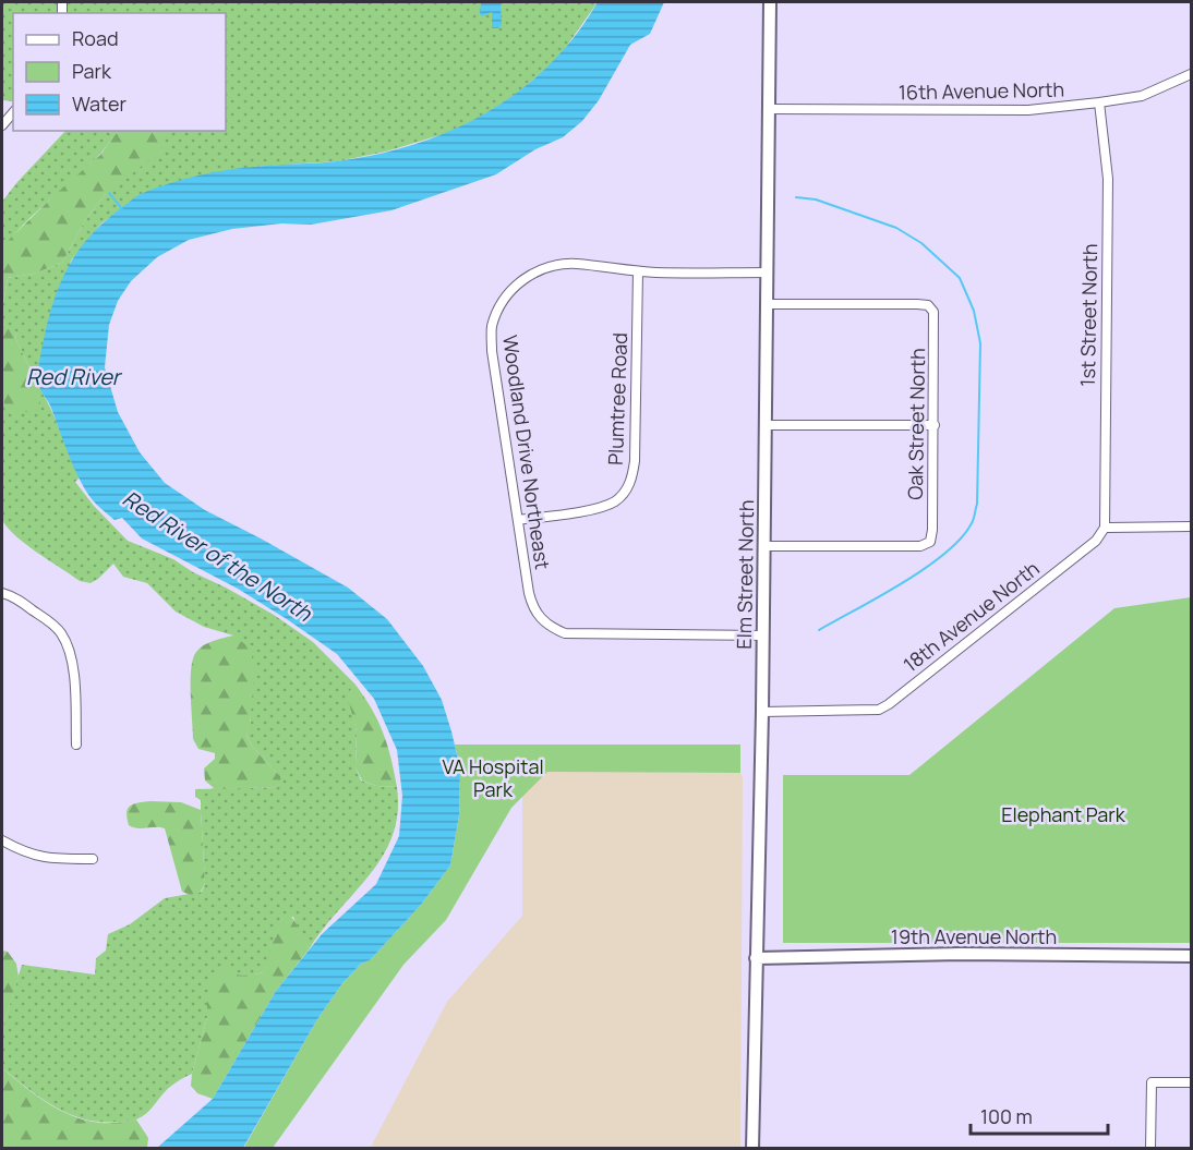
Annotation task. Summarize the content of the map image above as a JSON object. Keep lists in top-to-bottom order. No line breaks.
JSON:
{"streets":{"street":["16th Avenue North","1st Street North","Plumtree Road","Oak Street North","Woodland Drive Northeast","Elm Street North","18th Avenue North","19th Avenue North"]},"crossings":[["16th Avenue North","1st Street North"],["16th Avenue North","Elm Street North"],["1st Street North","18th Avenue North"],["Plumtree Road","Woodland Drive Northeast"],["Oak Street North","Elm Street North"],["Woodland Drive Northeast","Elm Street North"],["Elm Street North","18th Avenue North"],["Elm Street North","19th Avenue North"]],"water":["Red River","Red River of the North"],"parks":["VA Hospital Park","Elephant Park"],"legend":["Road","Park","Water"],"scale_bar":"100 m"}
